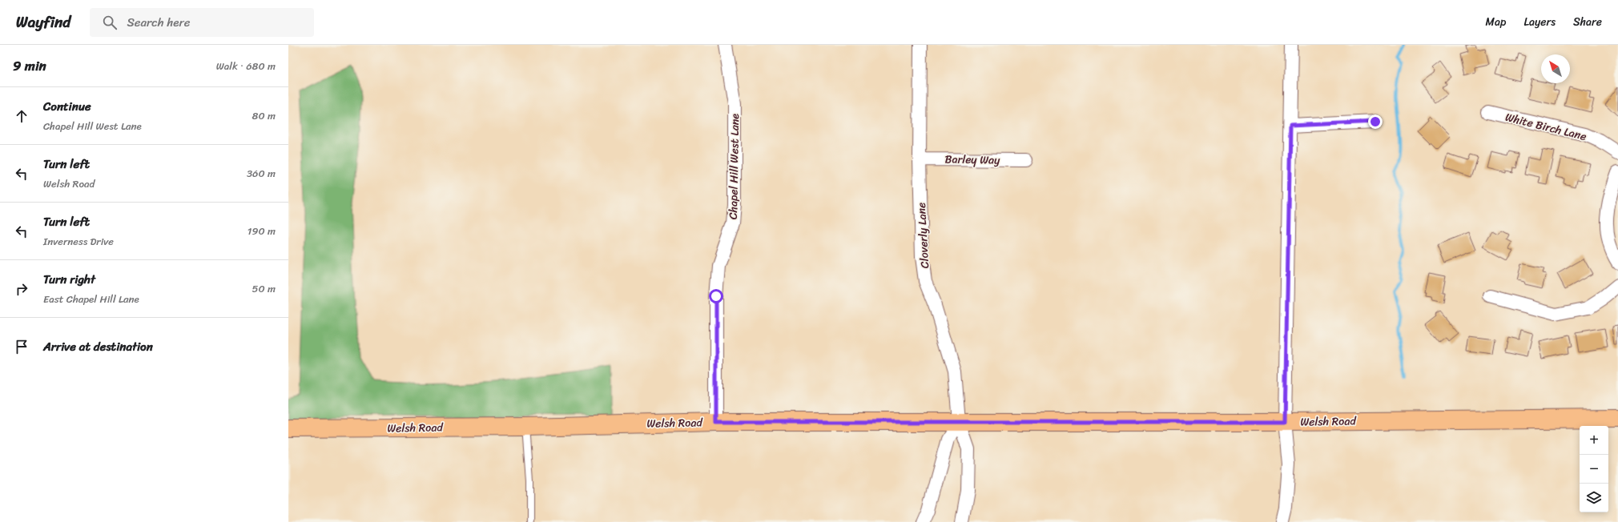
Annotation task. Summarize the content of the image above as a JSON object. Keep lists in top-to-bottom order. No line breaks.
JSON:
{"streets":{"main road":["Welsh Road"],"street":["White Birch Lane","Barley Way","Chapel Hill West Lane","Cloverly Lane"]},"crossings":[["Barley Way","Cloverly Lane"],["Chapel Hill West Lane","Welsh Road"],["Cloverly Lane","Welsh Road"]],"north":"top left","page":{"header":"Wayfind","search":"Search here","nav":["Map","Layers","Share"],"heading":["9 min","Walk · 680 m"],"list":[["Continue","Chapel Hill West Lane","80 m"],["Turn left","Welsh Road","360 m"],["Turn left","Inverness Drive","190 m"],["Turn right","East Chapel Hill Lane","50 m"],"Arrive at destination"],"map_buttons":["+","−"]}}
